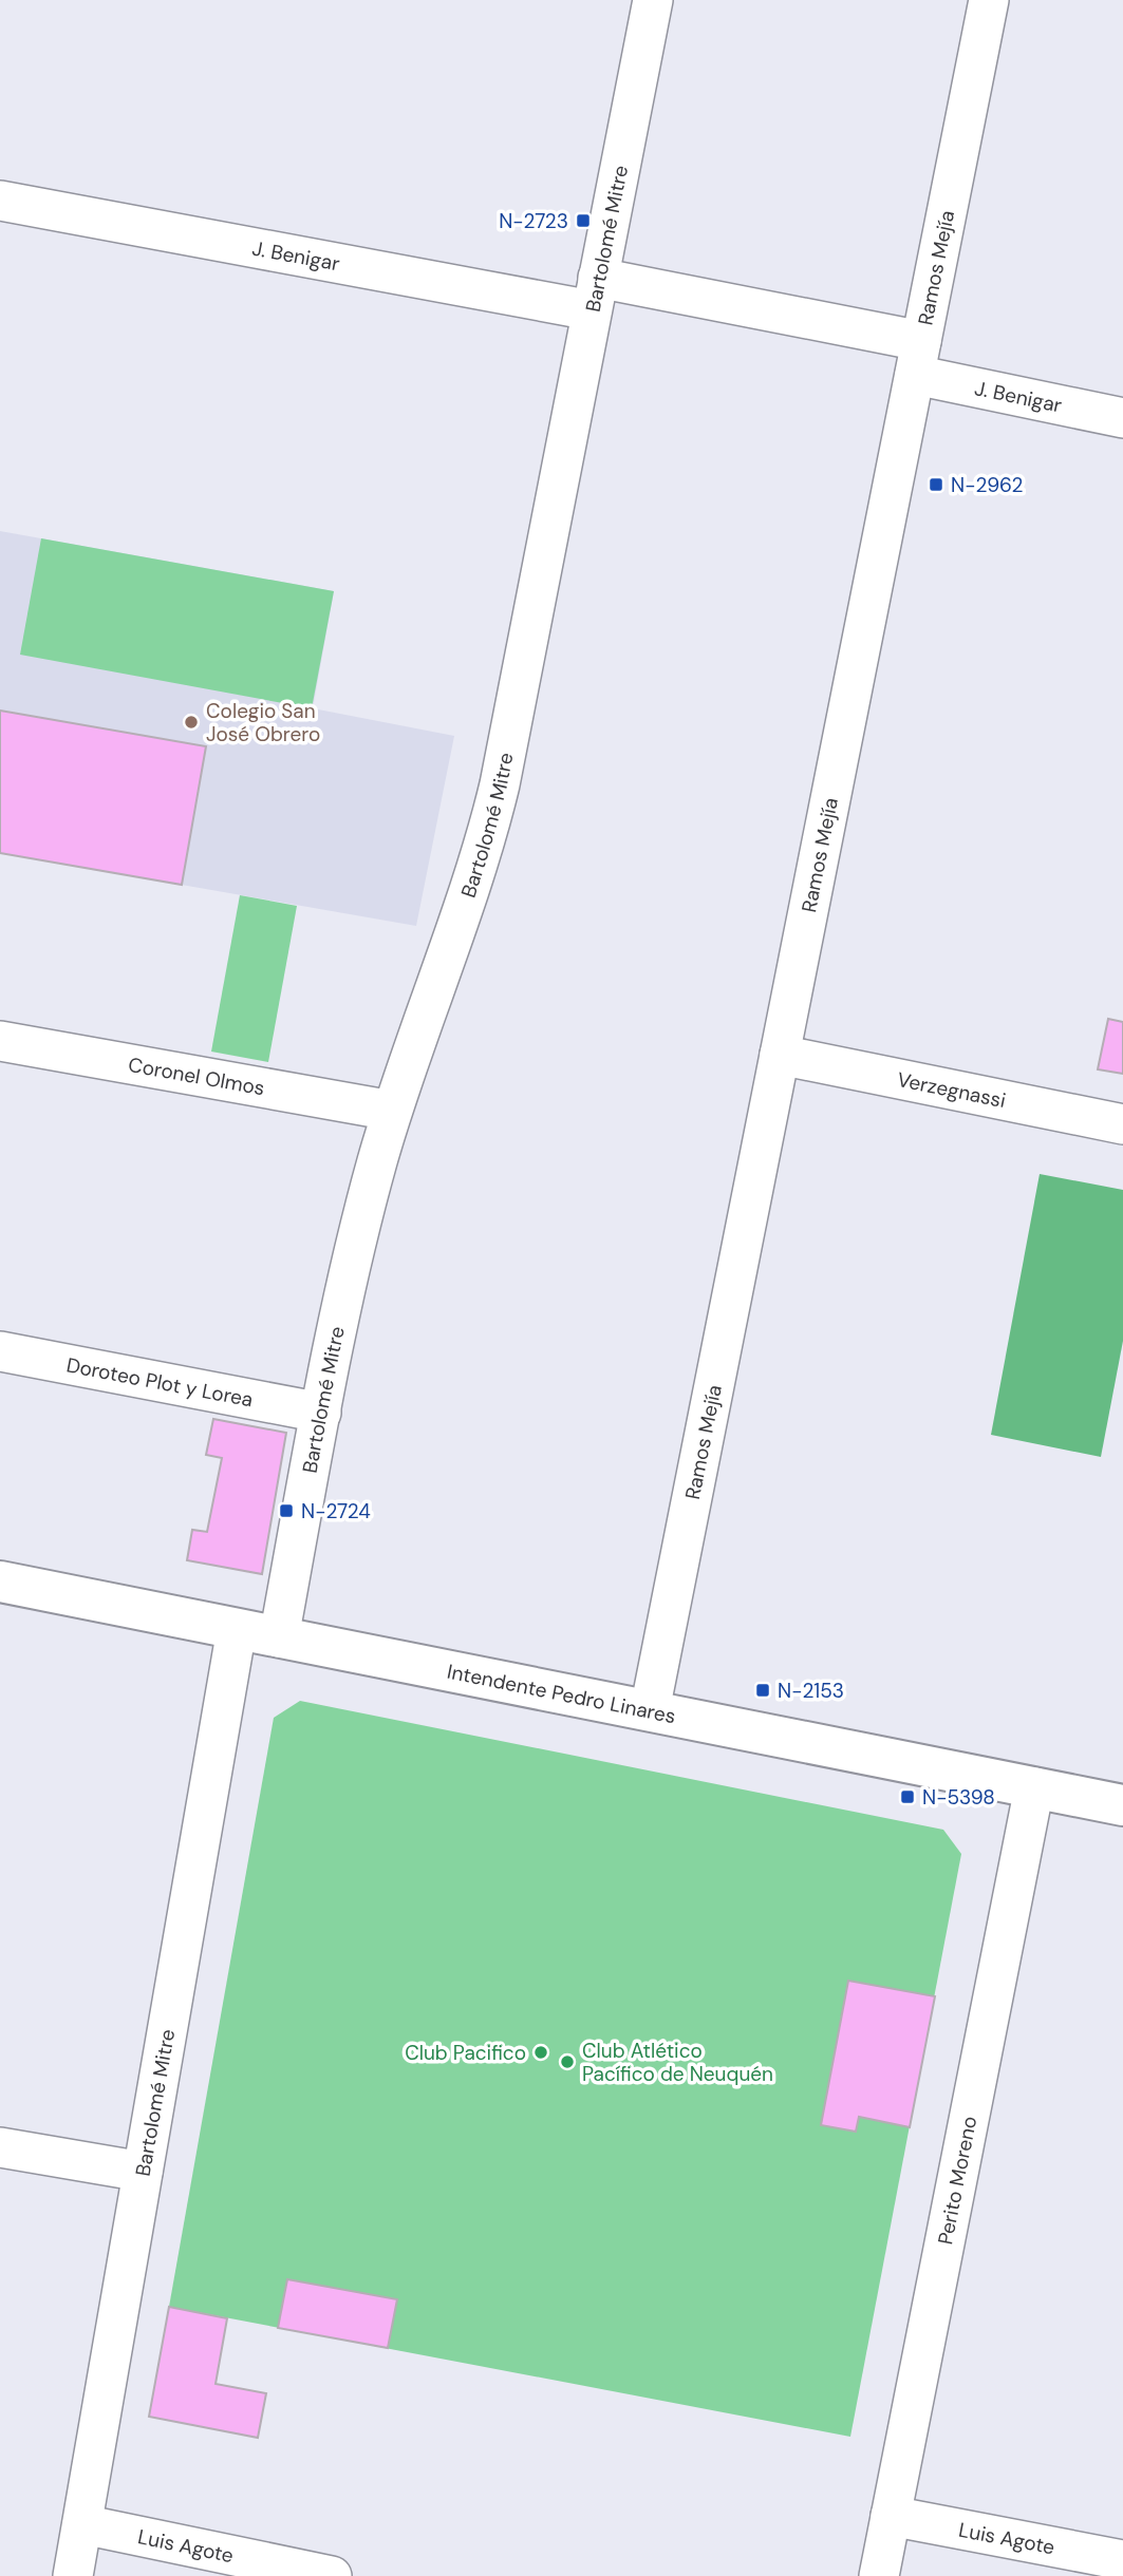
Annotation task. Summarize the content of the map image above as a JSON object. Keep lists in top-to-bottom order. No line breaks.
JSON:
{"streets":{"main road":["Intendente Pedro Linares"],"street":["Bartolomé Mitre","J. Benigar","Ramos Mejía","Coronel Olmos","Verzegnassi","Doroteo Plot y Lorea","Perito Moreno","Luis Agote"]},"crossings":[["Bartolomé Mitre","J. Benigar"],["Bartolomé Mitre","Coronel Olmos"],["Bartolomé Mitre","Doroteo Plot y Lorea"],["Bartolomé Mitre","Intendente Pedro Linares"],["Bartolomé Mitre","Luis Agote"],["J. Benigar","Ramos Mejía"],["Ramos Mejía","Verzegnassi"],["Ramos Mejía","Intendente Pedro Linares"],["Intendente Pedro Linares","Perito Moreno"],["Perito Moreno","Luis Agote"]],"places":{"transit":["N-2723","N-2962","N-2724","N-2153","N-5398"],"other":["Colegio San José Obrero","Club Pacifico","Club Atlético Pacífico de Neuquén"]}}
